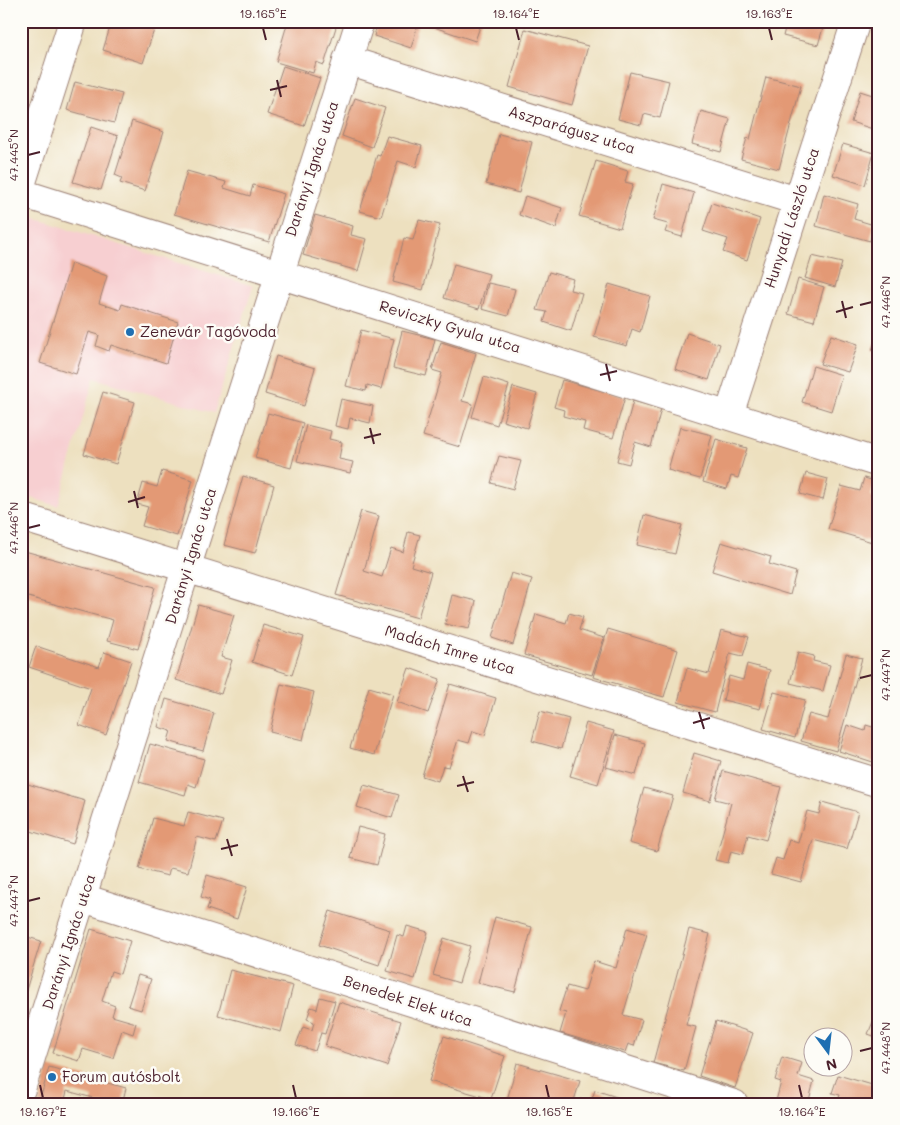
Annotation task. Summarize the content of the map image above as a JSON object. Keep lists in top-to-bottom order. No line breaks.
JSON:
{"streets":{"street":["Aszparágusz utca","Darányi Ignác utca","Hunyadi László utca","Reviczky Gyula utca","Madách Imre utca","Benedek Elek utca"]},"crossings":[["Aszparágusz utca","Darányi Ignác utca"],["Aszparágusz utca","Hunyadi László utca"],["Darányi Ignác utca","Reviczky Gyula utca"],["Darányi Ignác utca","Madách Imre utca"],["Darányi Ignác utca","Benedek Elek utca"],["Hunyadi László utca","Reviczky Gyula utca"]],"places":["Zenevár Tagóvoda","Forum autósbolt"],"north":"bottom","coordinates":["19.165°E","19.164°E","19.163°E","47.445°N","47.446°N","47.447°N","47.448°N","19.167°E","19.166°E"]}
